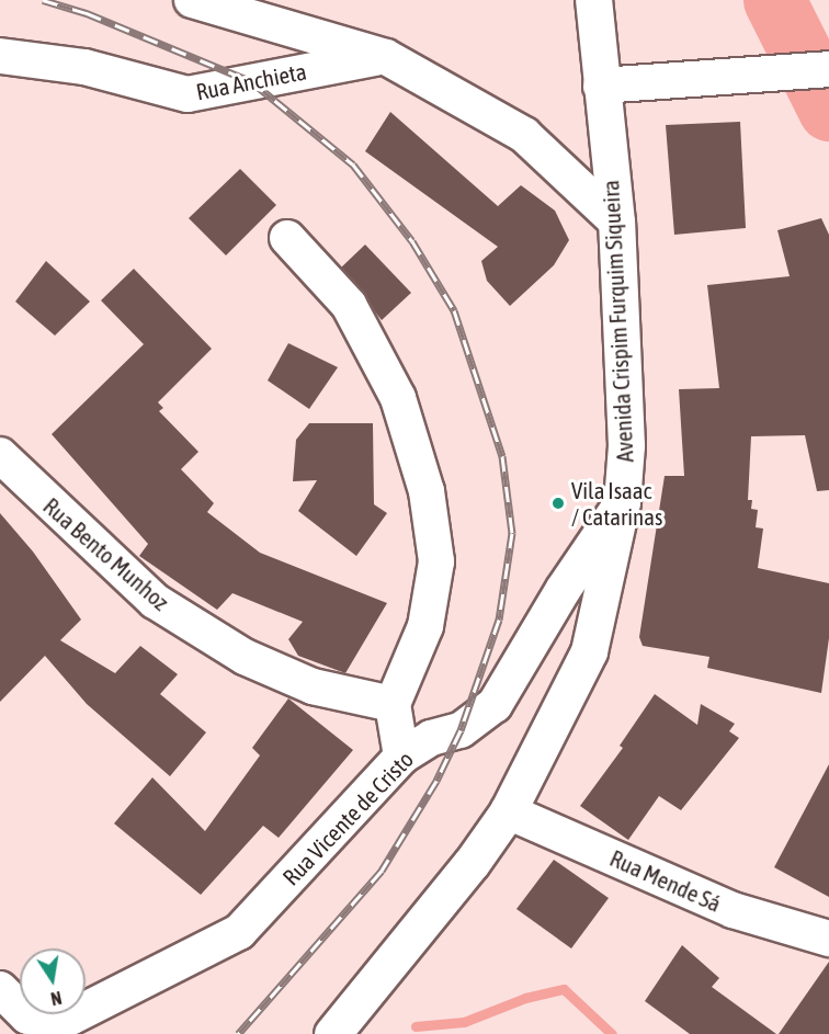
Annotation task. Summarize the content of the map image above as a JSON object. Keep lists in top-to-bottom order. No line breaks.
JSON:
{"streets":{"main road":["Avenida Crispim Furquim Siqueira"],"street":["Rua Anchieta","Rua Bento Munhoz","Rua Vicente de Cristo","Rua Mende Sá"]},"crossings":[["Avenida Crispim Furquim Siqueira","Rua Vicente de Cristo"],["Avenida Crispim Furquim Siqueira","Rua Mende Sá"]],"places":["Vila Isaac / Catarinas"],"north":"bottom"}
